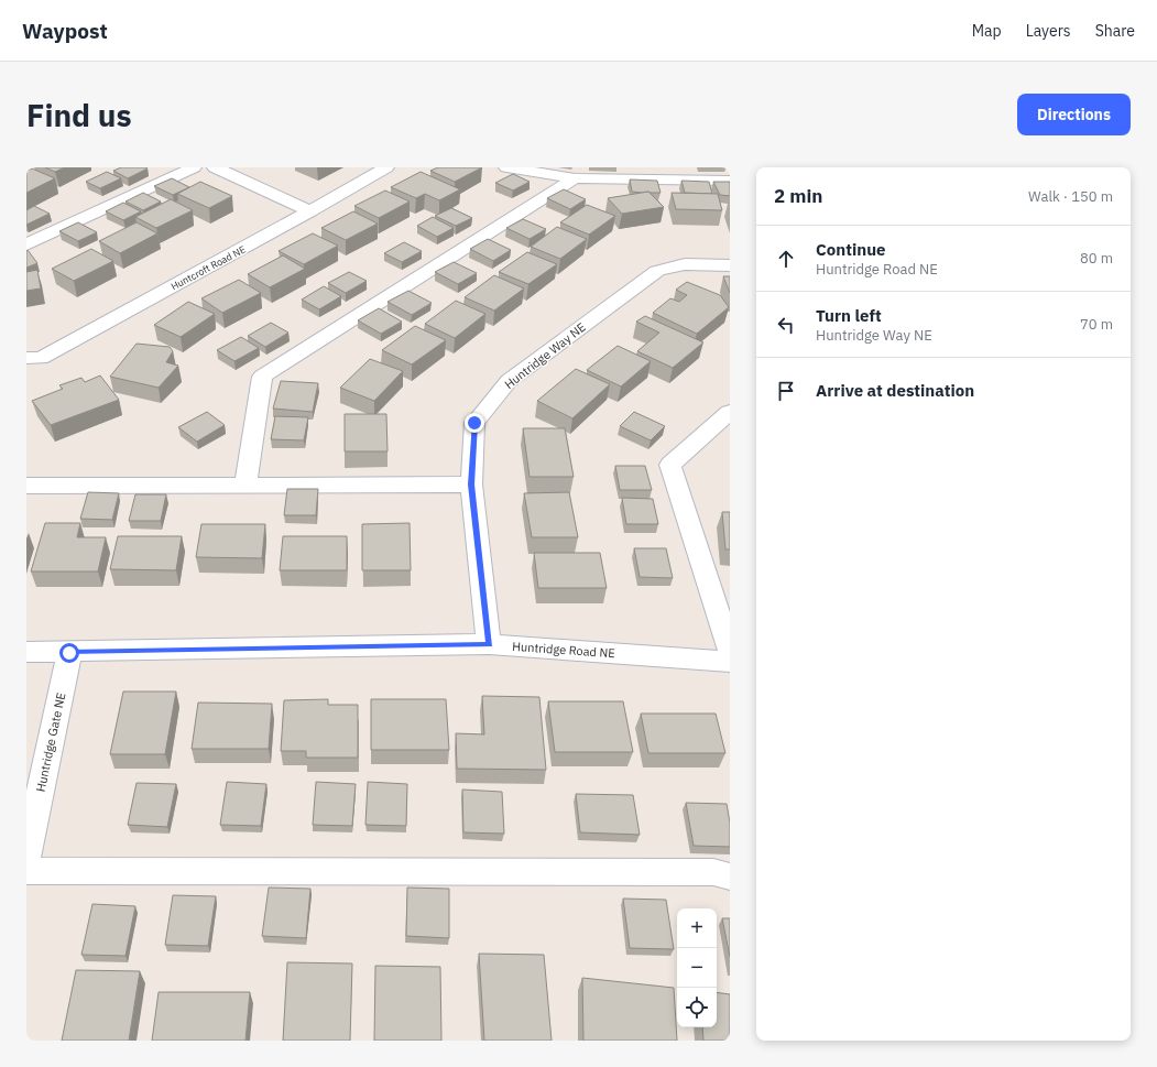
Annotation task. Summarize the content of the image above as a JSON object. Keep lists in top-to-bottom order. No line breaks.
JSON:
{"streets":{"street":["Huntcroft Road NE","Huntridge Way NE","Huntridge Road NE","Huntridge Gate NE"]},"crossings":[["Huntridge Way NE","Huntridge Road NE"],["Huntridge Road NE","Huntridge Gate NE"]],"page":{"header":"Waypost","nav":["Map","Layers","Share"],"buttons":"Directions","title":"Find us","heading":["2 min","Walk · 150 m"],"list":[["Continue","Huntridge Road NE","80 m"],["Turn left","Huntridge Way NE","70 m"],"Arrive at destination"],"map_buttons":["+","−"]}}
